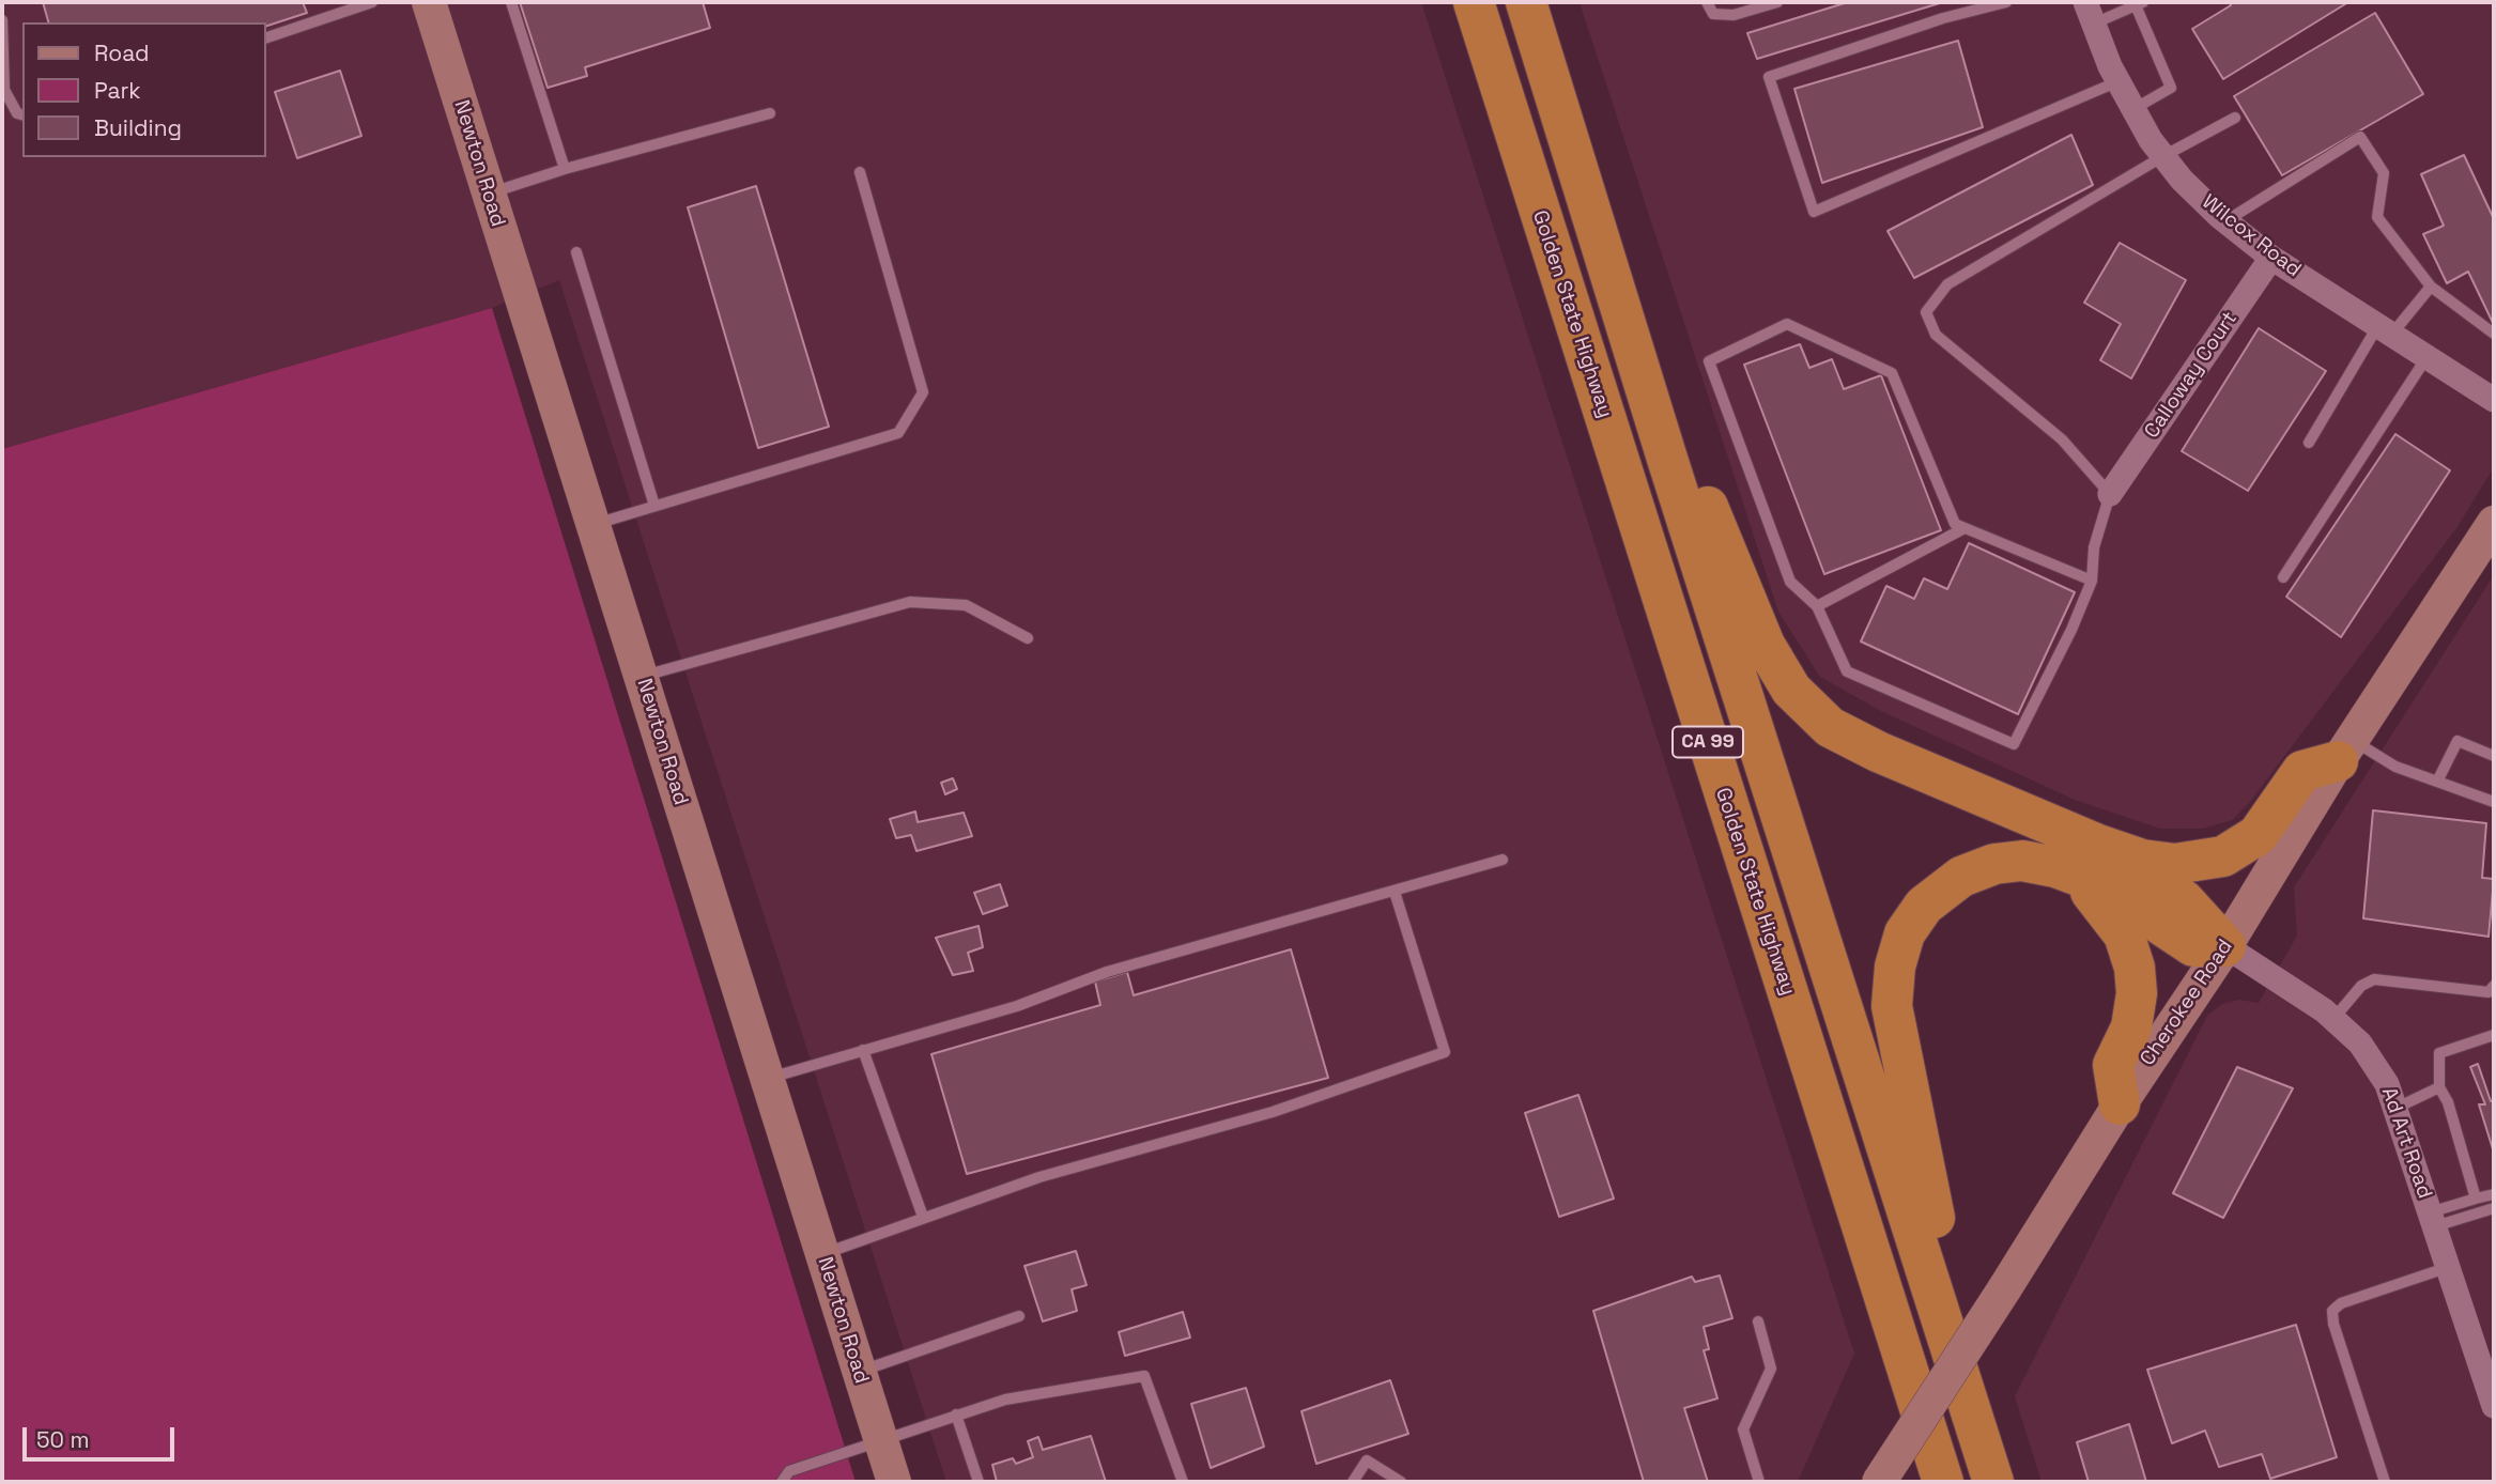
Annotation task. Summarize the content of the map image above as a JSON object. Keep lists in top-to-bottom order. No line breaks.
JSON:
{"streets":{"highway":["Golden State Highway","CA 99"],"street":["Newton Road","Wilcox Road","Calloway Court","Cherokee Road","Ad Art Road"]},"crossings":[["Wilcox Road","Calloway Court"],["Cherokee Road","Ad Art Road"]],"legend":["Road","Park","Building"],"scale_bar":"50 m"}
